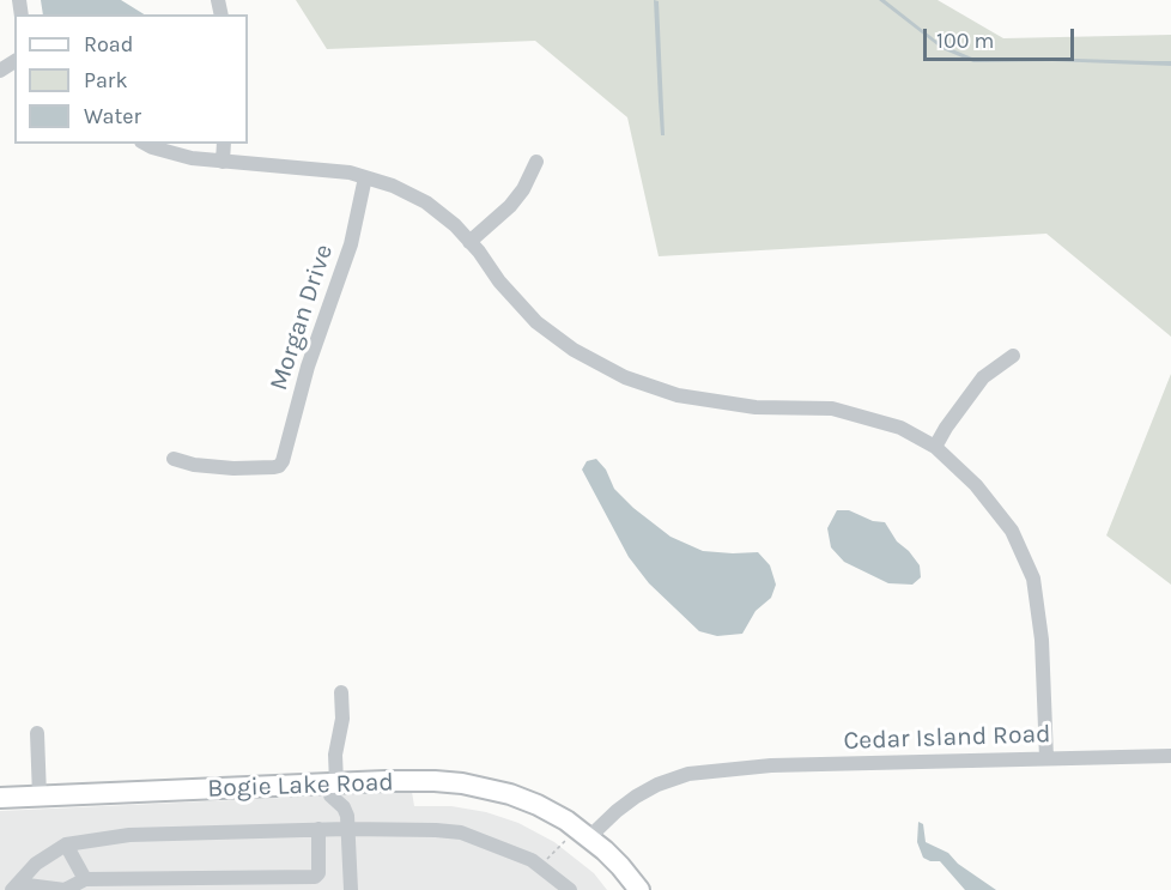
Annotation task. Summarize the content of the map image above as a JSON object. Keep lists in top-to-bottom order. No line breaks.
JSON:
{"streets":{"main road":["Bogie Lake Road"],"street":["Morgan Drive","Cedar Island Road"]},"crossings":[["Cedar Island Road","Bogie Lake Road"]],"legend":["Road","Park","Water"],"scale_bar":"100 m"}
